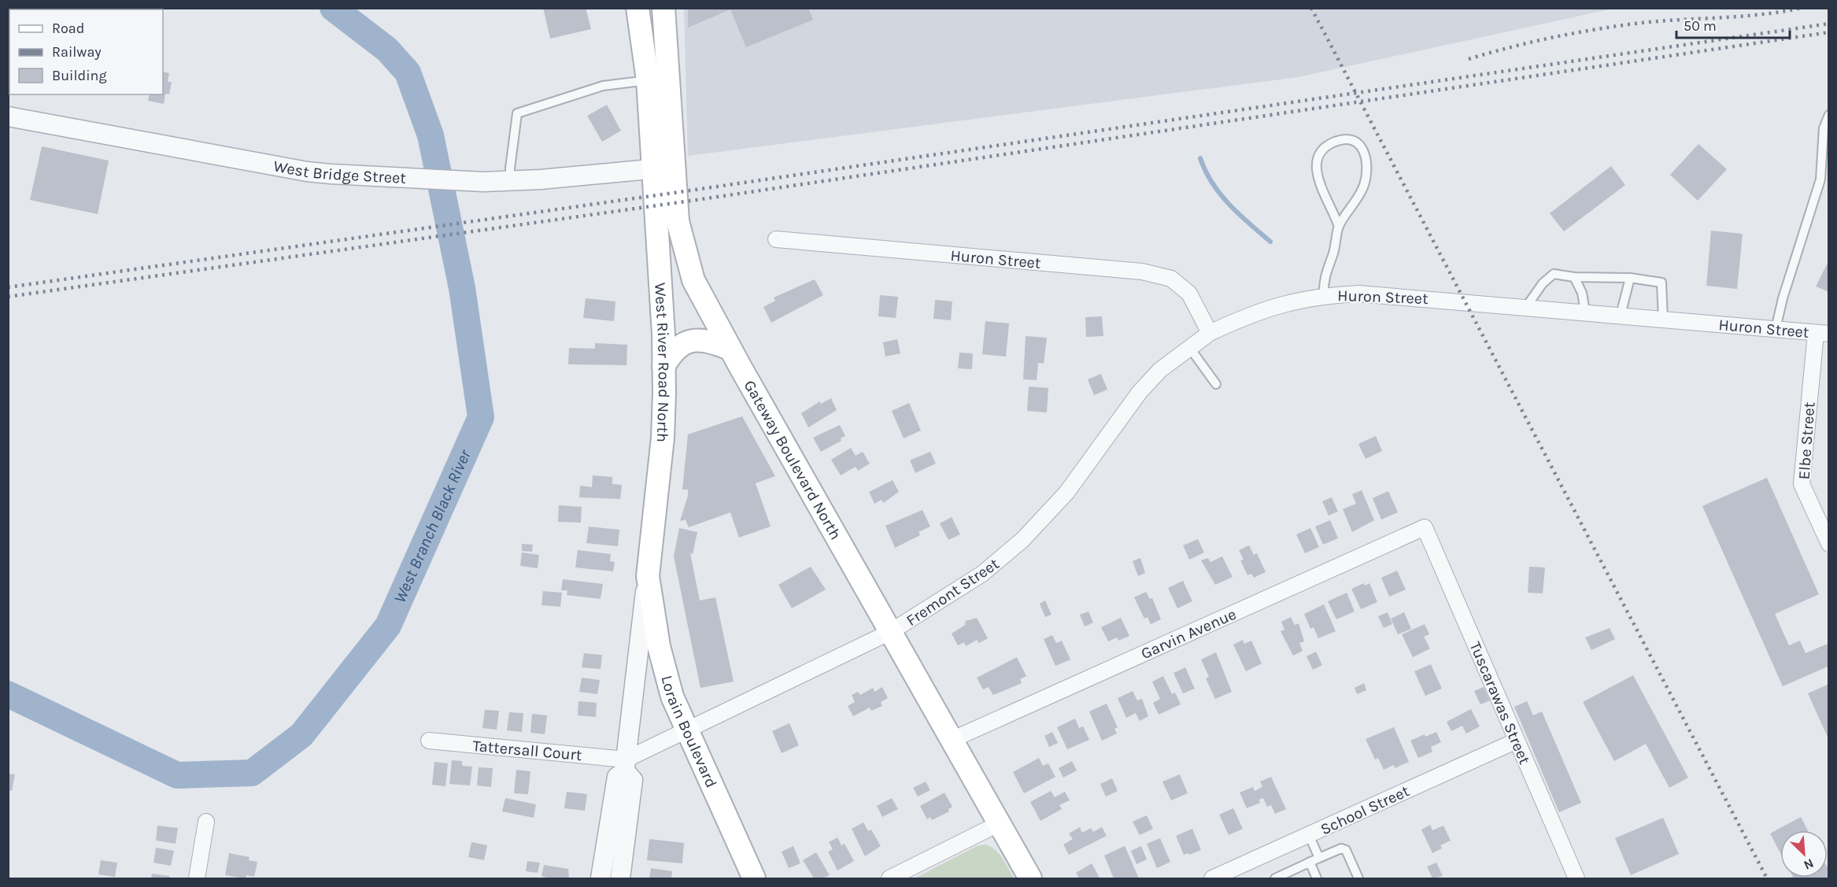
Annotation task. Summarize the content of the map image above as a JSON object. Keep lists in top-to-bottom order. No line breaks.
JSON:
{"streets":{"main road":["West River Road North","Gateway Boulevard North","Lorain Boulevard"],"street":["West Bridge Street","Huron Street","Elbe Street","Fremont Street","Garvin Avenue","Tuscarawas Street","Tattersall Court","School Street"]},"crossings":[["West Bridge Street","West River Road North"],["West Bridge Street","Gateway Boulevard North"],["Huron Street","Elbe Street"],["Huron Street","Fremont Street"],["West River Road North","Gateway Boulevard North"],["West River Road North","Fremont Street"],["West River Road North","Lorain Boulevard"],["West River Road North","Tattersall Court"],["Gateway Boulevard North","Fremont Street"],["Gateway Boulevard North","Garvin Avenue"],["Fremont Street","Lorain Boulevard"],["Fremont Street","Tattersall Court"],["Garvin Avenue","Tuscarawas Street"],["Tuscarawas Street","School Street"]],"water":["West Branch Black River"],"legend":["Road","Railway","Building"],"scale_bar":"50 m","north":"bottom right"}
